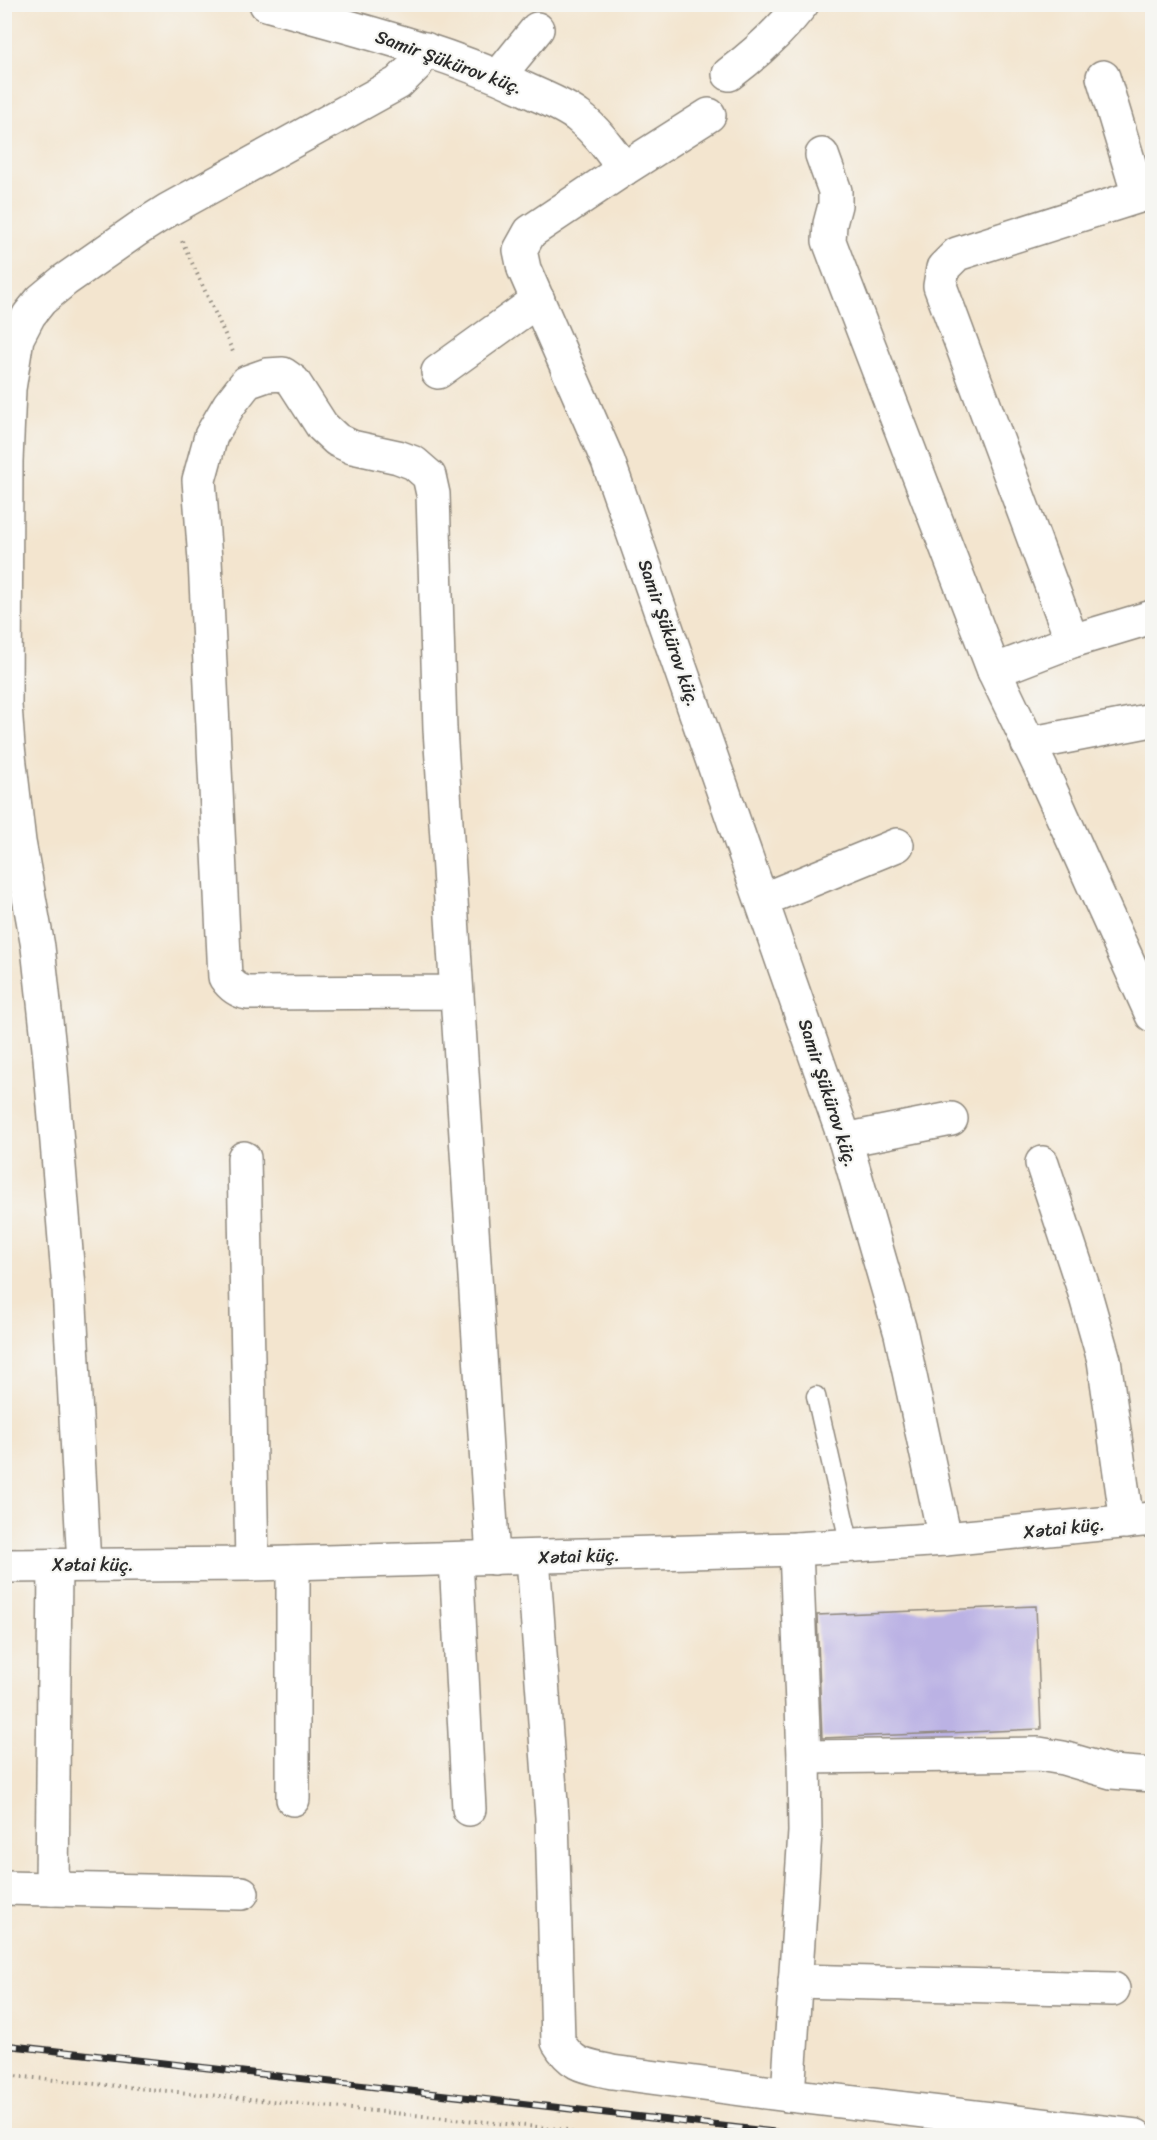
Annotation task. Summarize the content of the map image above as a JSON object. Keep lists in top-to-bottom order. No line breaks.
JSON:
{"streets":{"street":["Samir Şükürov küç.","Xətai küç."]},"crossings":[["Samir Şükürov küç.","Xətai küç."]]}
